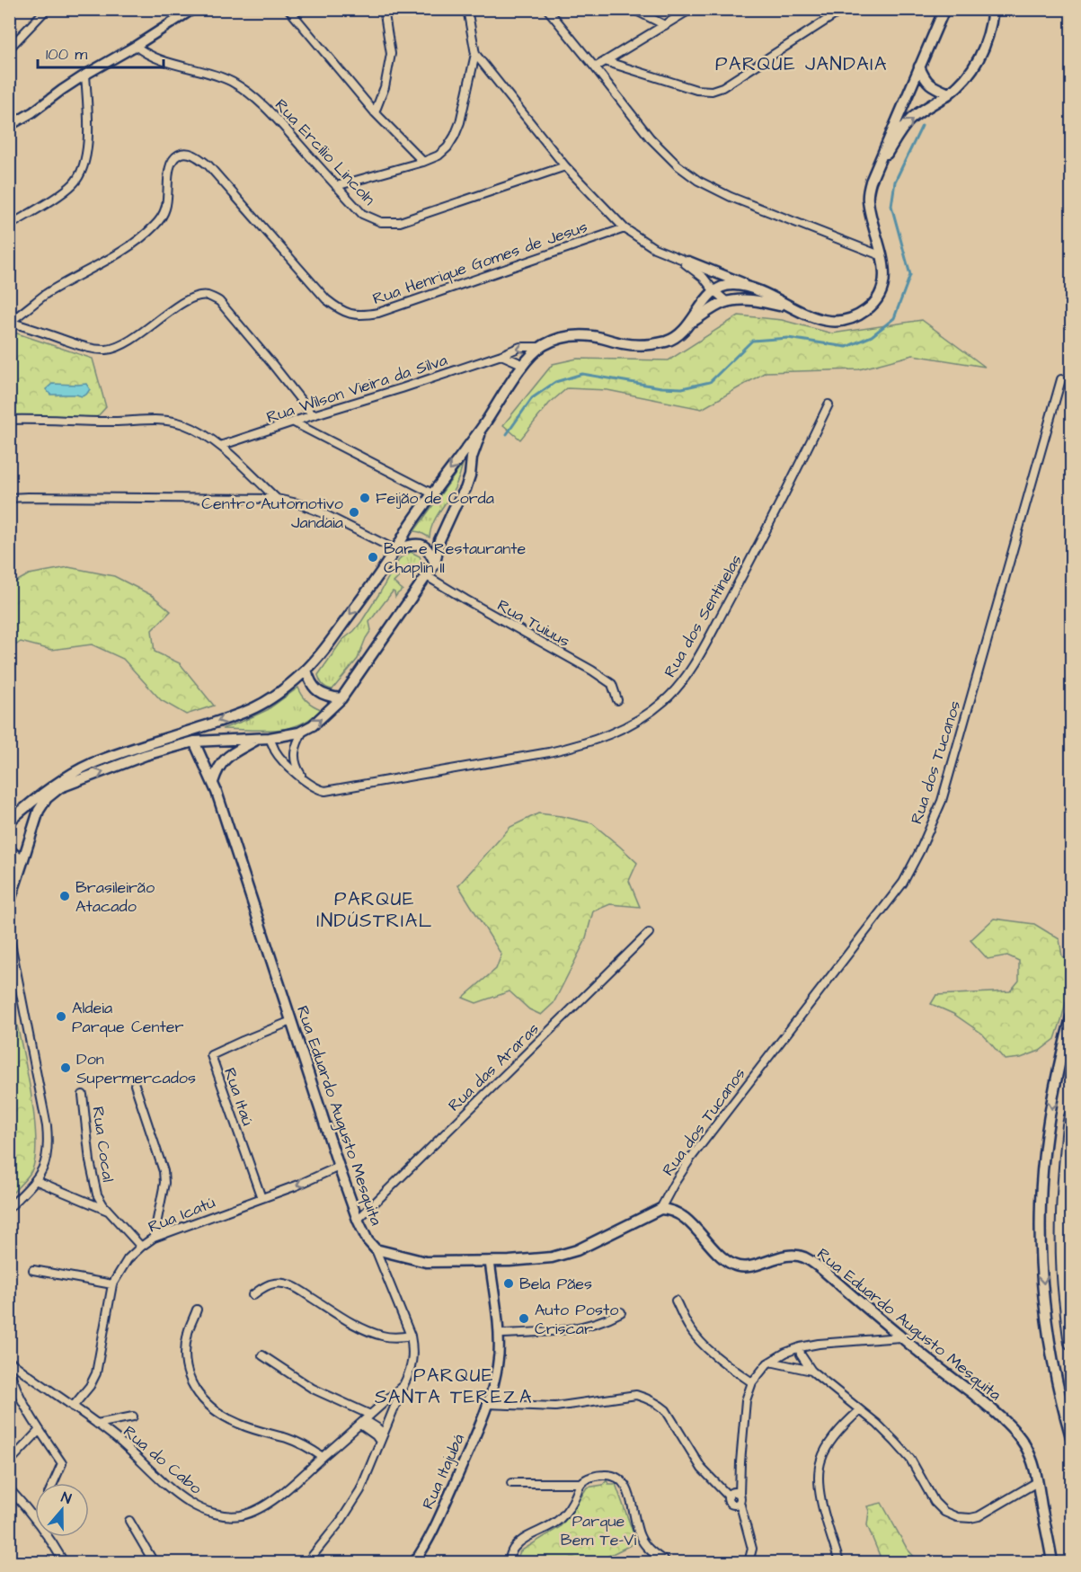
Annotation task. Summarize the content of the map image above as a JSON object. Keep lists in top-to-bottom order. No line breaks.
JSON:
{"streets":{"main road":["Rua Eduardo Augusto Mesquita"],"street":["Rua Ercílio Lincoln","Rua Henrique Gomes de Jesus","Rua Wilson Vieira da Silva","Rua dos Sentinelas","Rua Tuiuus","Rua dos Tucanos","Rua das Araras","Rua Itaú","Rua Cocal","Rua Icatú","Rua do Cabo","Rua Itajubá"]},"crossings":[["Rua dos Tucanos","Rua Eduardo Augusto Mesquita"],["Rua das Araras","Rua Eduardo Augusto Mesquita"],["Rua Itaú","Rua Eduardo Augusto Mesquita"],["Rua Itaú","Rua Icatú"],["Rua Eduardo Augusto Mesquita","Rua Icatú"],["Rua Eduardo Augusto Mesquita","Rua Itajubá"],["Rua Cocal","Rua Icatú"],["Rua Icatú","Rua do Cabo"]],"districts":["PARQUE JANDAIA","PARQUE INDÚSTRIAL","PARQUE SANTA TEREZA"],"parks":["Parque Bem Te-Vi"],"places":["Feijão de Corda","Centro Automotivo Jandaia","Bar e Restaurante Chaplin II","Brasileirão Atacado","Aldeia Parque Center","Don Supermercados","Bela Pães","Auto Posto Criscar"],"scale_bar":"100 m","north":"top"}
